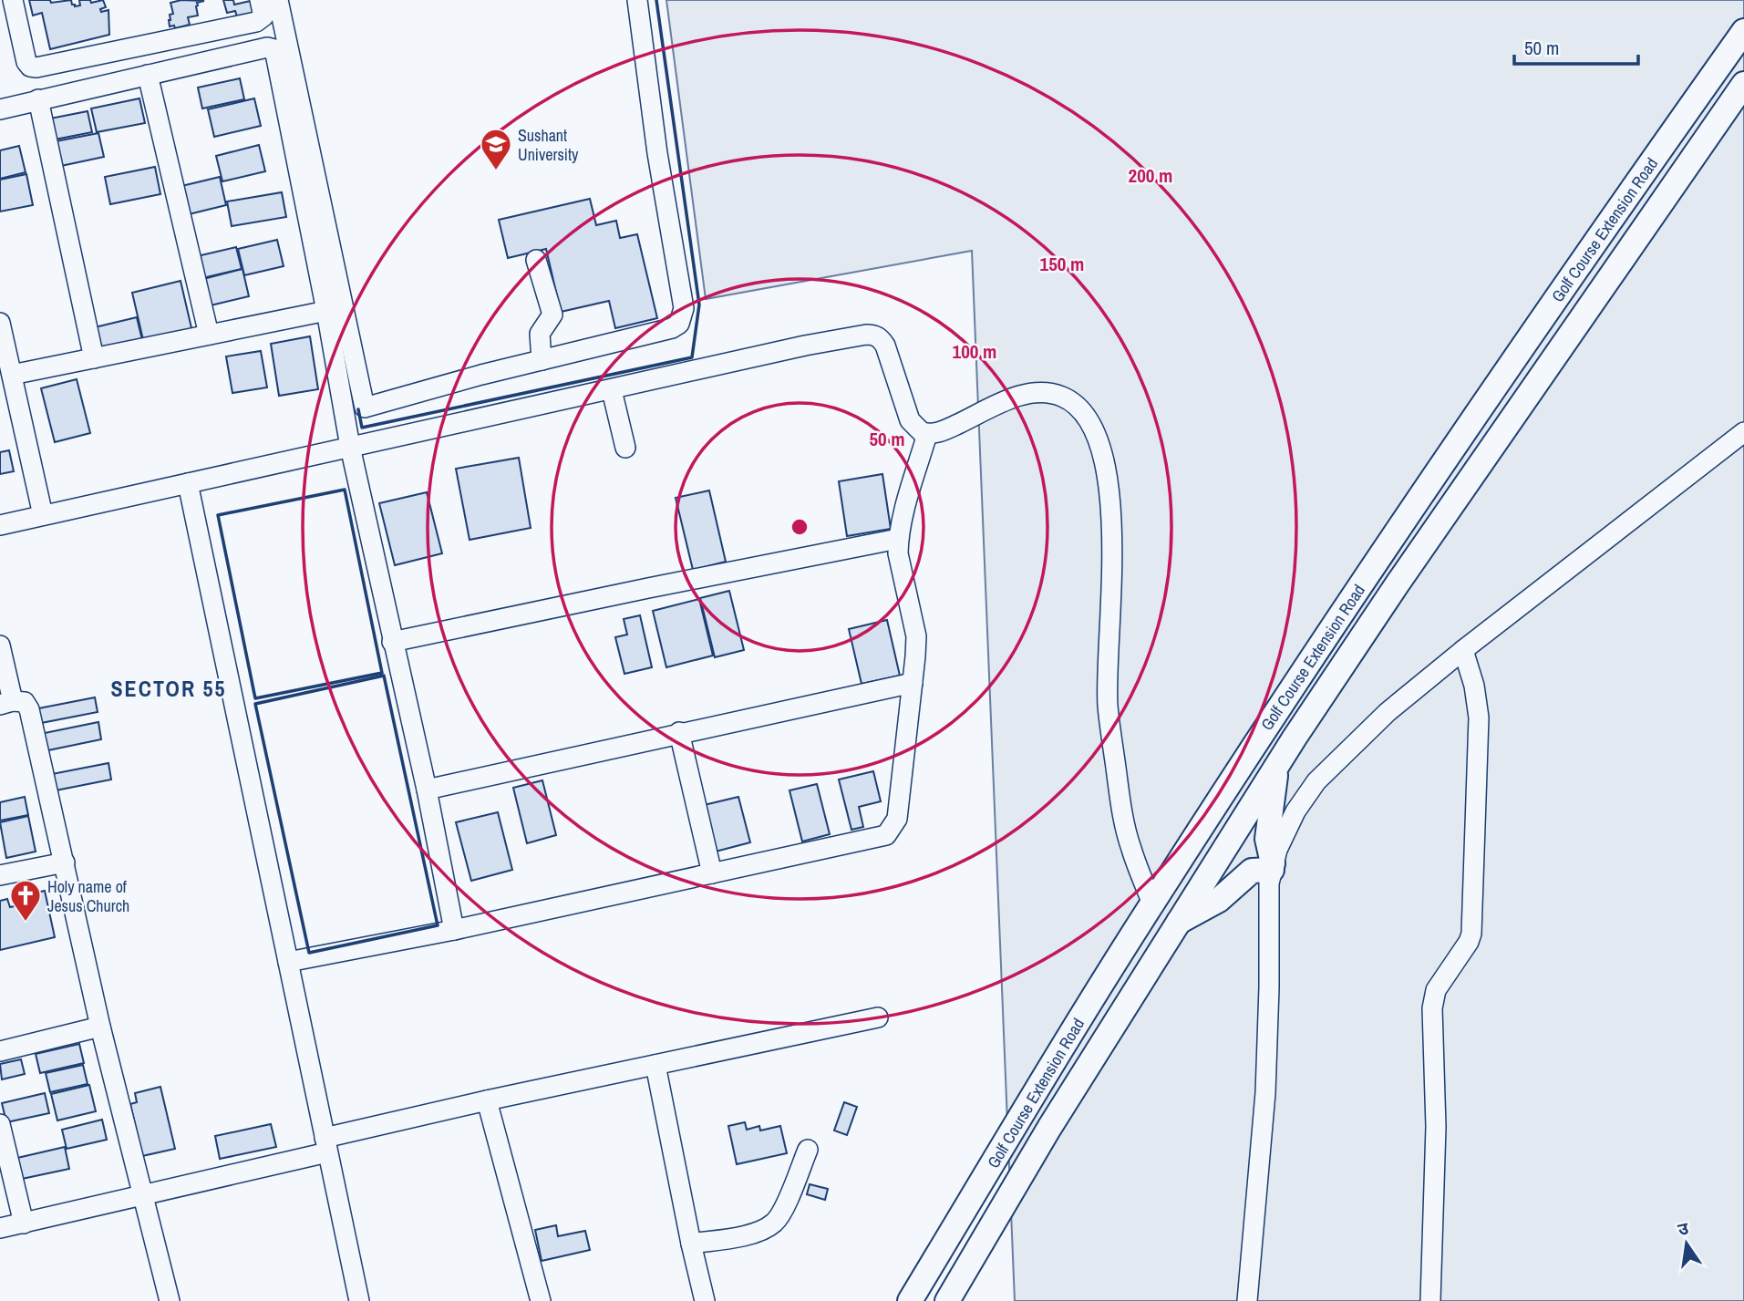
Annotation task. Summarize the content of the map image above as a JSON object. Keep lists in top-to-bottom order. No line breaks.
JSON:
{"streets":{"main road":["Golf Course Extension Road"]},"districts":["SECTOR 55"],"places":{"school or university":["Sushant University"],"church":["Holy name of Jesus Church"]},"scale_bar":"50 m","north":"top","rings":["200 m","150 m","100 m","50 m"]}
